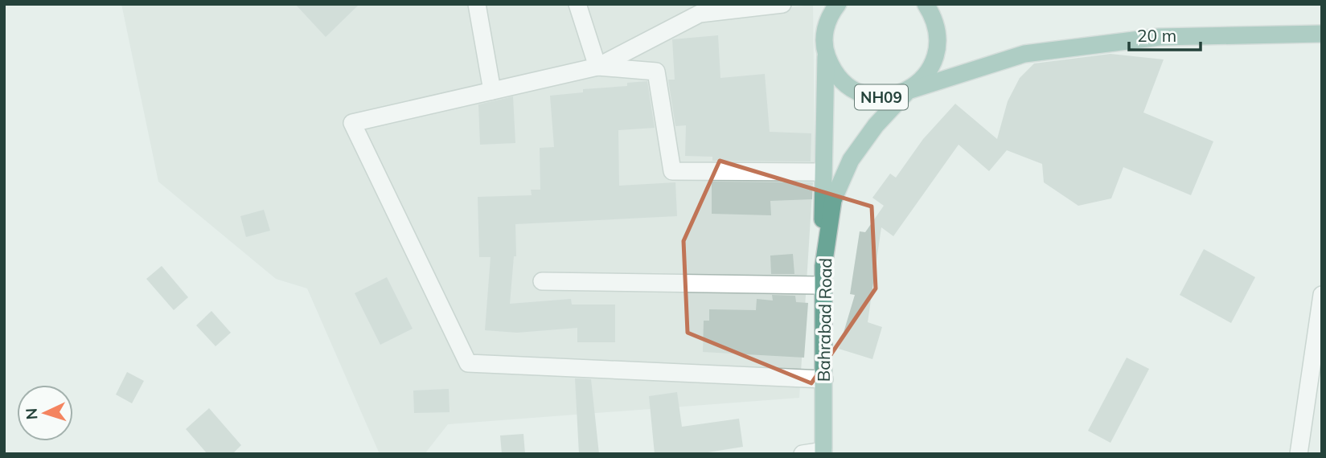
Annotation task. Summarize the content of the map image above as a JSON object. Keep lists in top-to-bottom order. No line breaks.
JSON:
{"streets":{"main road":["NH09","Bahrabad Road"]},"crossings":[["NH09","Bahrabad Road"]],"scale_bar":"20 m","north":"left"}
